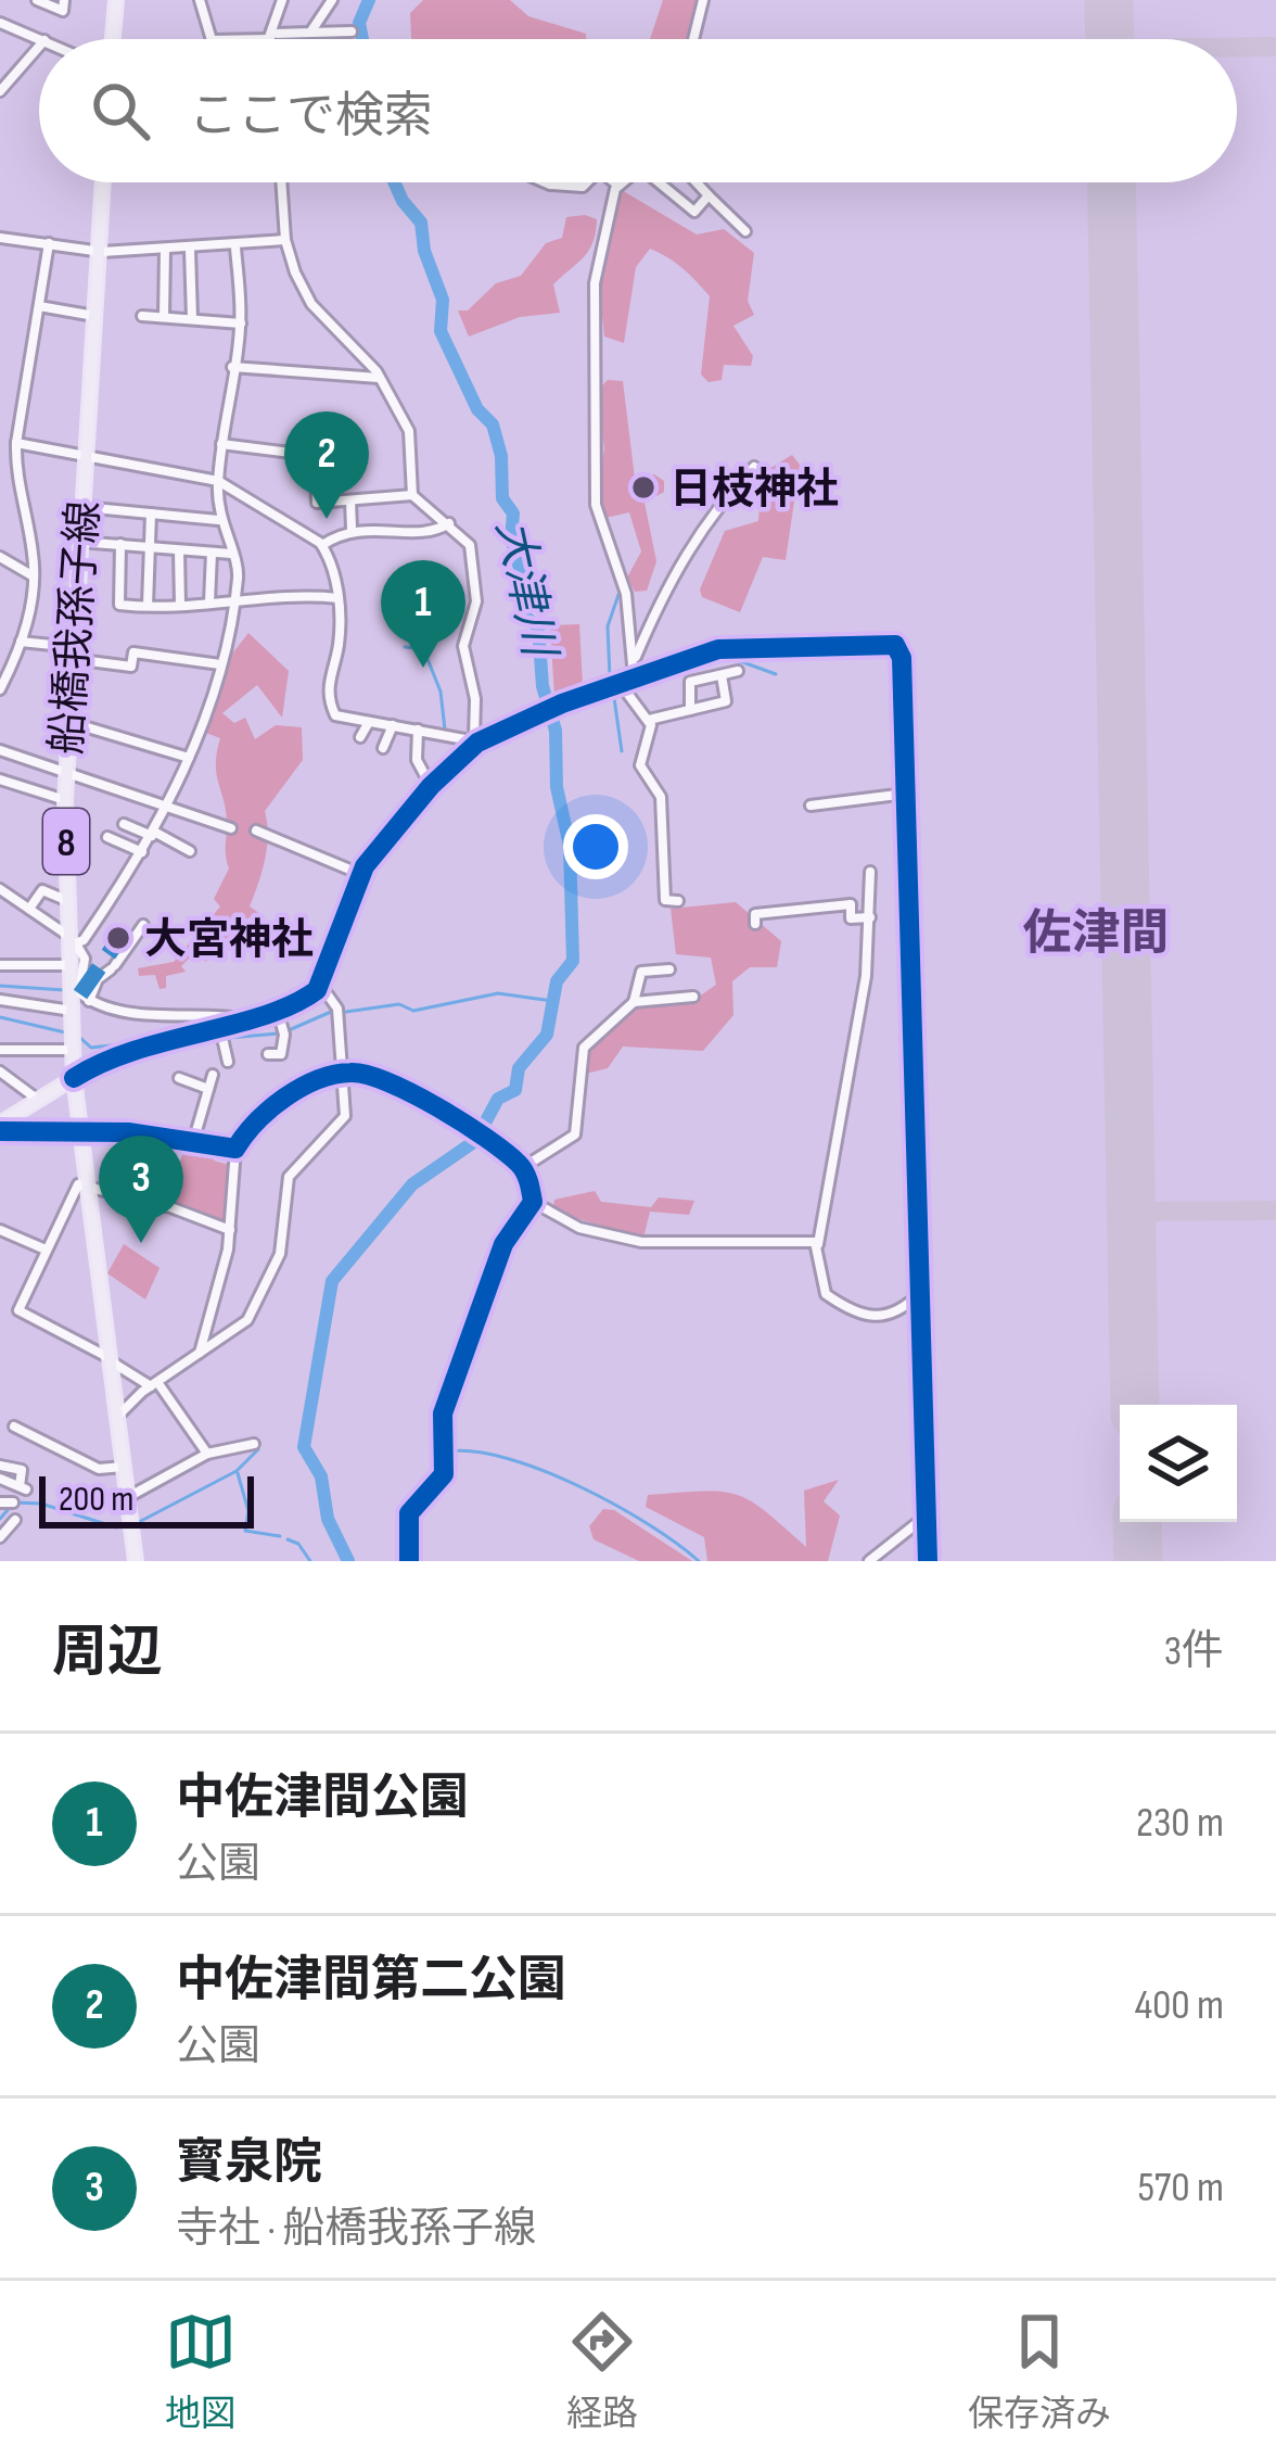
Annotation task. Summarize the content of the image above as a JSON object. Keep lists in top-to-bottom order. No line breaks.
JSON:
{"streets":{"main road":["船橋我孫子線","8"]},"districts":["佐津間"],"water":["大津川"],"places":["日枝神社","大宮神社"],"scale_bar":"200 m","page":{"search":"ここで検索","pins":["2","1","3"],"scale":"200 m","heading":["周辺","3件"],"list":[{"mark":"1","name":"中佐津間公園","note":"公園","value":"230 m"},{"mark":"2","name":"中佐津間第二公園","note":"公園","value":"400 m"},{"mark":"3","name":"寳泉院","note":"寺社 · 船橋我孫子線","value":"570 m"}],"nav":["地図","経路","保存済み"]}}
